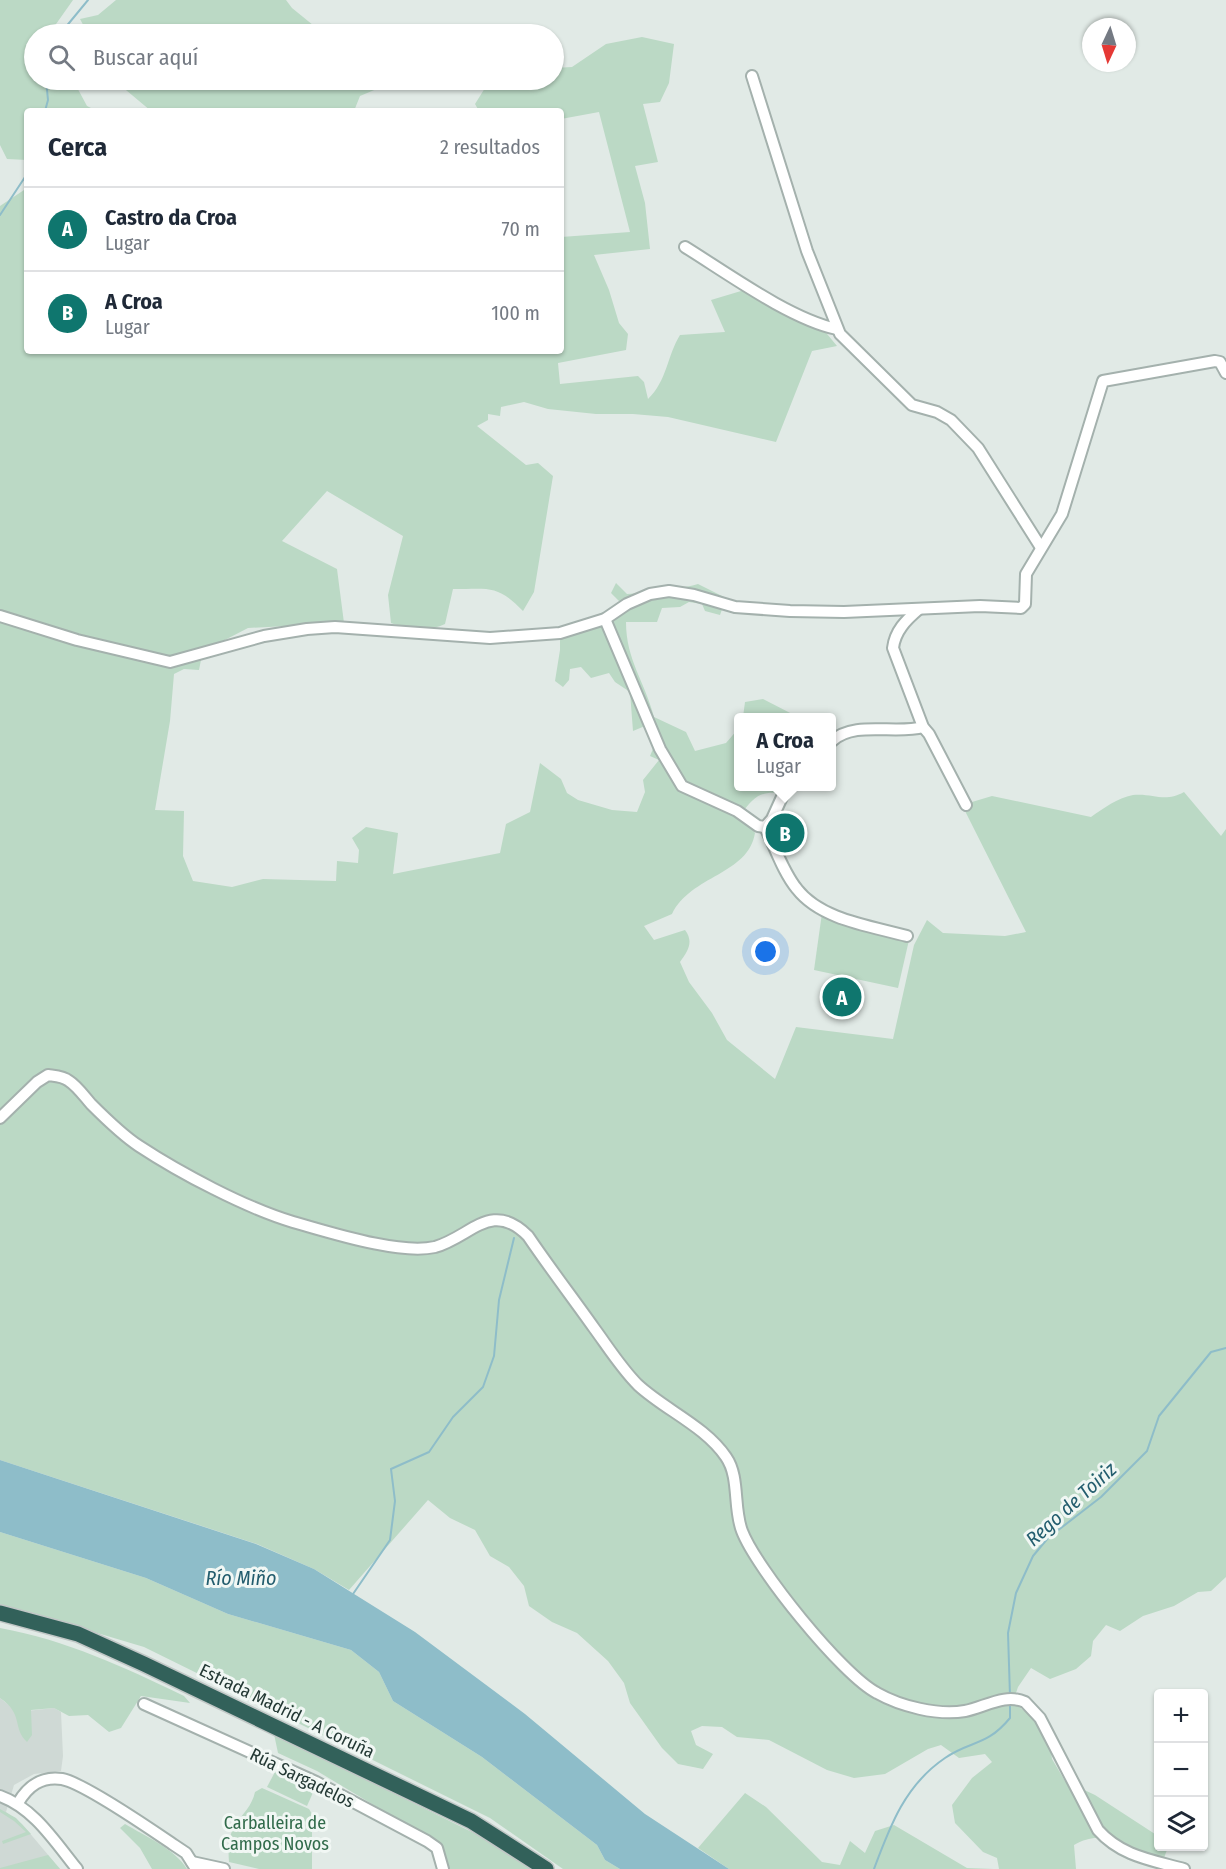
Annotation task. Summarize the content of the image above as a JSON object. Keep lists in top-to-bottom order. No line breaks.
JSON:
{"streets":{"highway":["Estrada Madrid - A Coruña"],"street":["Rúa Sargadelos"]},"water":["Rego de Toiriz","Río Miño"],"parks":["Carballeira de Campos Novos"],"north":"bottom","page":{"search":"Buscar aquí","heading":["Cerca","2 resultados"],"list":[{"mark":"A","name":"Castro da Croa","note":"Lugar","value":"70 m"},{"mark":"B","name":"A Croa","note":"Lugar","value":"100 m"}],"popup":["A Croa","Lugar"],"pins":["B","A"],"map_buttons":["+","−"]}}
